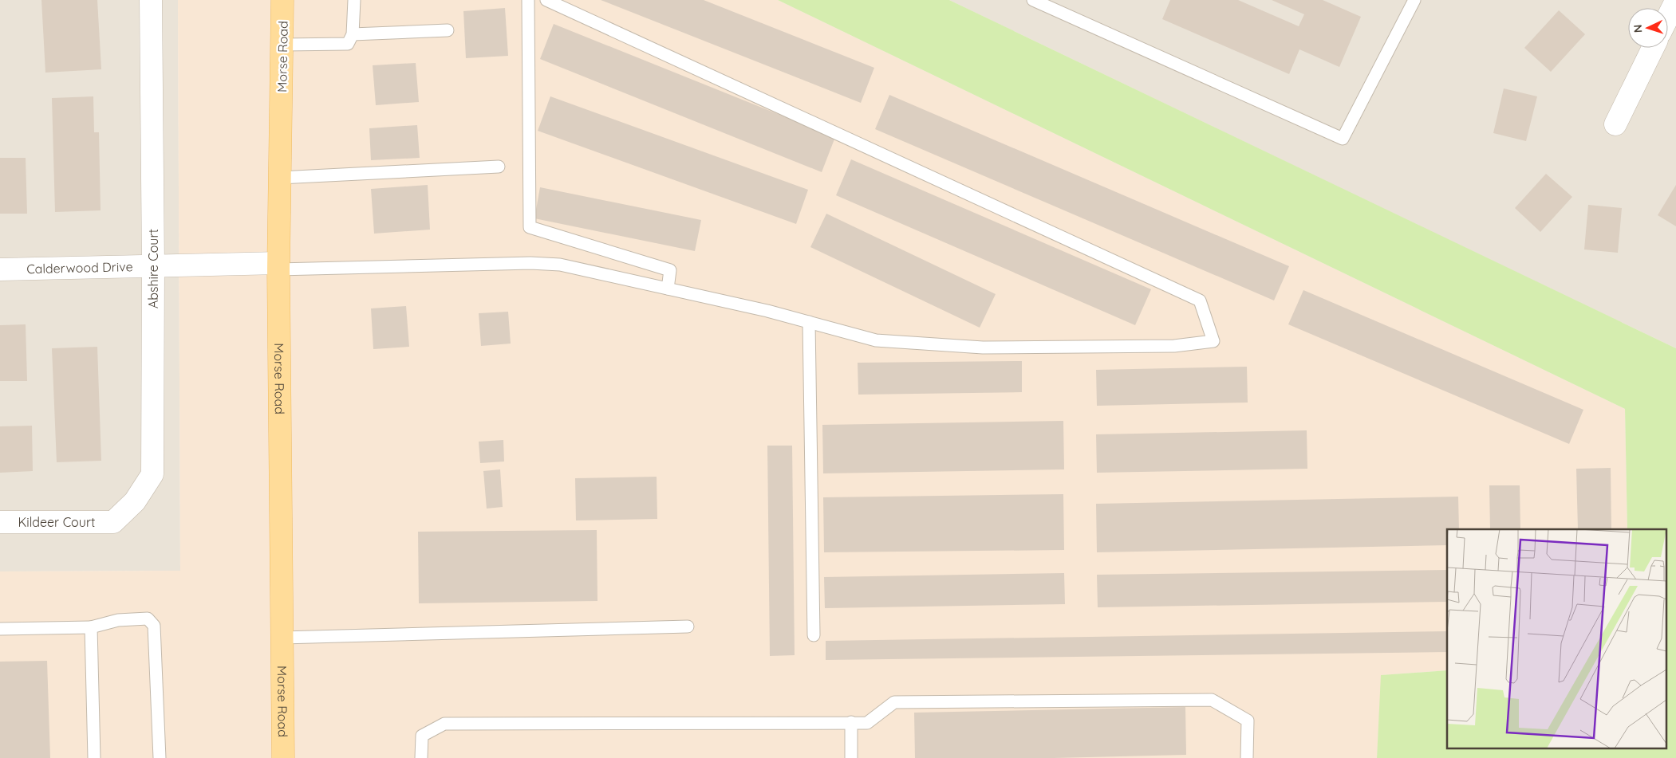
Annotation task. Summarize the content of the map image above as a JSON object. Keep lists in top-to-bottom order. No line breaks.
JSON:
{"streets":{"main road":["Morse Road"],"street":["Calderwood Drive","Abshire Court","Kildeer Court"]},"crossings":[["Morse Road","Calderwood Drive"],["Calderwood Drive","Abshire Court"],["Abshire Court","Kildeer Court"]],"north":"left"}
